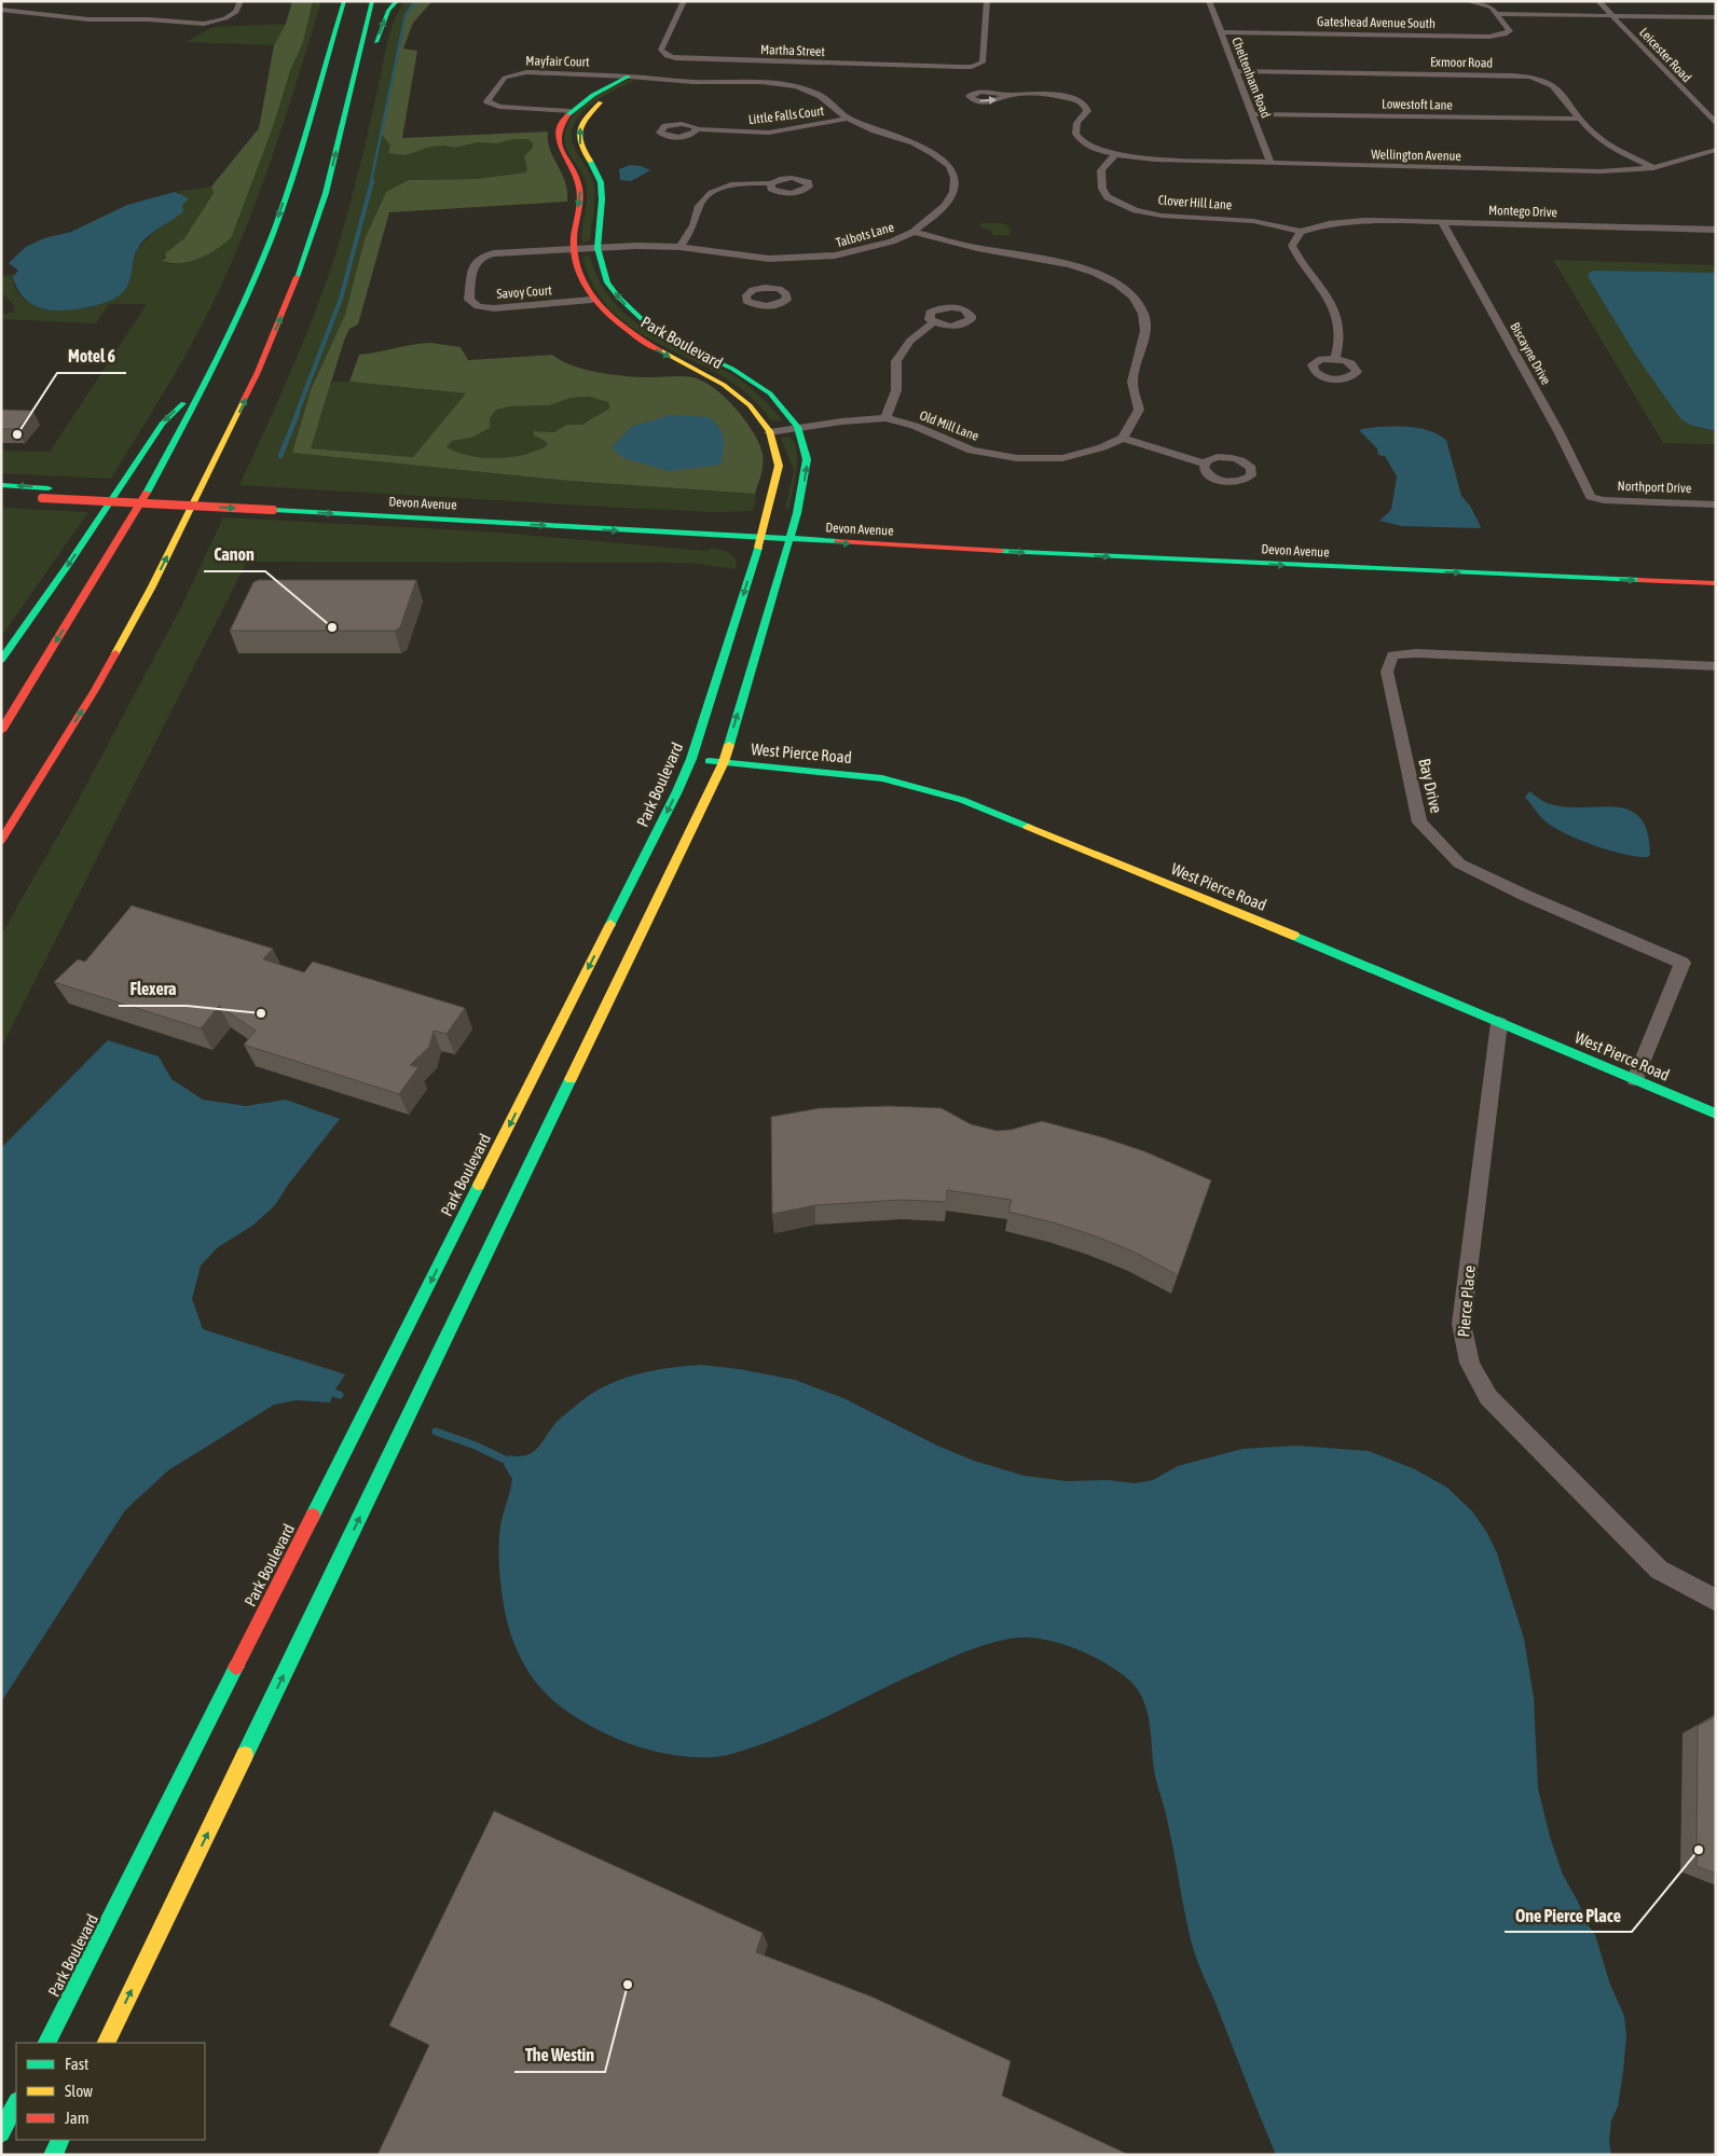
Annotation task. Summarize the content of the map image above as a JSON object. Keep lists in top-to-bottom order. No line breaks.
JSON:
{"streets":{"main road":["Park Boulevard","Devon Avenue","West Pierce Road"],"street":["Gateshead Avenue South","Martha Street","Leicester Road","Mayfair Court","Exmoor Road","Cheltenham Road","Lowestoft Lane","Little Falls Court","Wellington Avenue","Clover Hill Lane","Montego Drive","Talbots Lane","Savoy Court","Biscayne Drive","Old Mill Lane","Northport Drive","Bay Drive","Pierce Place"]},"crossings":[["Gateshead Avenue South","Cheltenham Road"],["Mayfair Court","Park Boulevard"],["Exmoor Road","Cheltenham Road"],["Exmoor Road","Lowestoft Lane"],["Exmoor Road","Wellington Avenue"],["Cheltenham Road","Lowestoft Lane"],["Cheltenham Road","Wellington Avenue"],["Little Falls Court","Talbots Lane"],["Wellington Avenue","Clover Hill Lane"],["Clover Hill Lane","Montego Drive"],["Montego Drive","Biscayne Drive"],["Talbots Lane","Savoy Court"],["Talbots Lane","Park Boulevard"],["Savoy Court","Park Boulevard"],["Park Boulevard","Old Mill Lane"],["Park Boulevard","Devon Avenue"],["Park Boulevard","West Pierce Road"],["Biscayne Drive","Northport Drive"],["West Pierce Road","Bay Drive"],["West Pierce Road","Pierce Place"]],"one_way":["Devon Avenue"],"places":["Motel 6","Canon","Flexera","One Pierce Place","The Westin"],"legend":["Fast","Slow","Jam"]}
